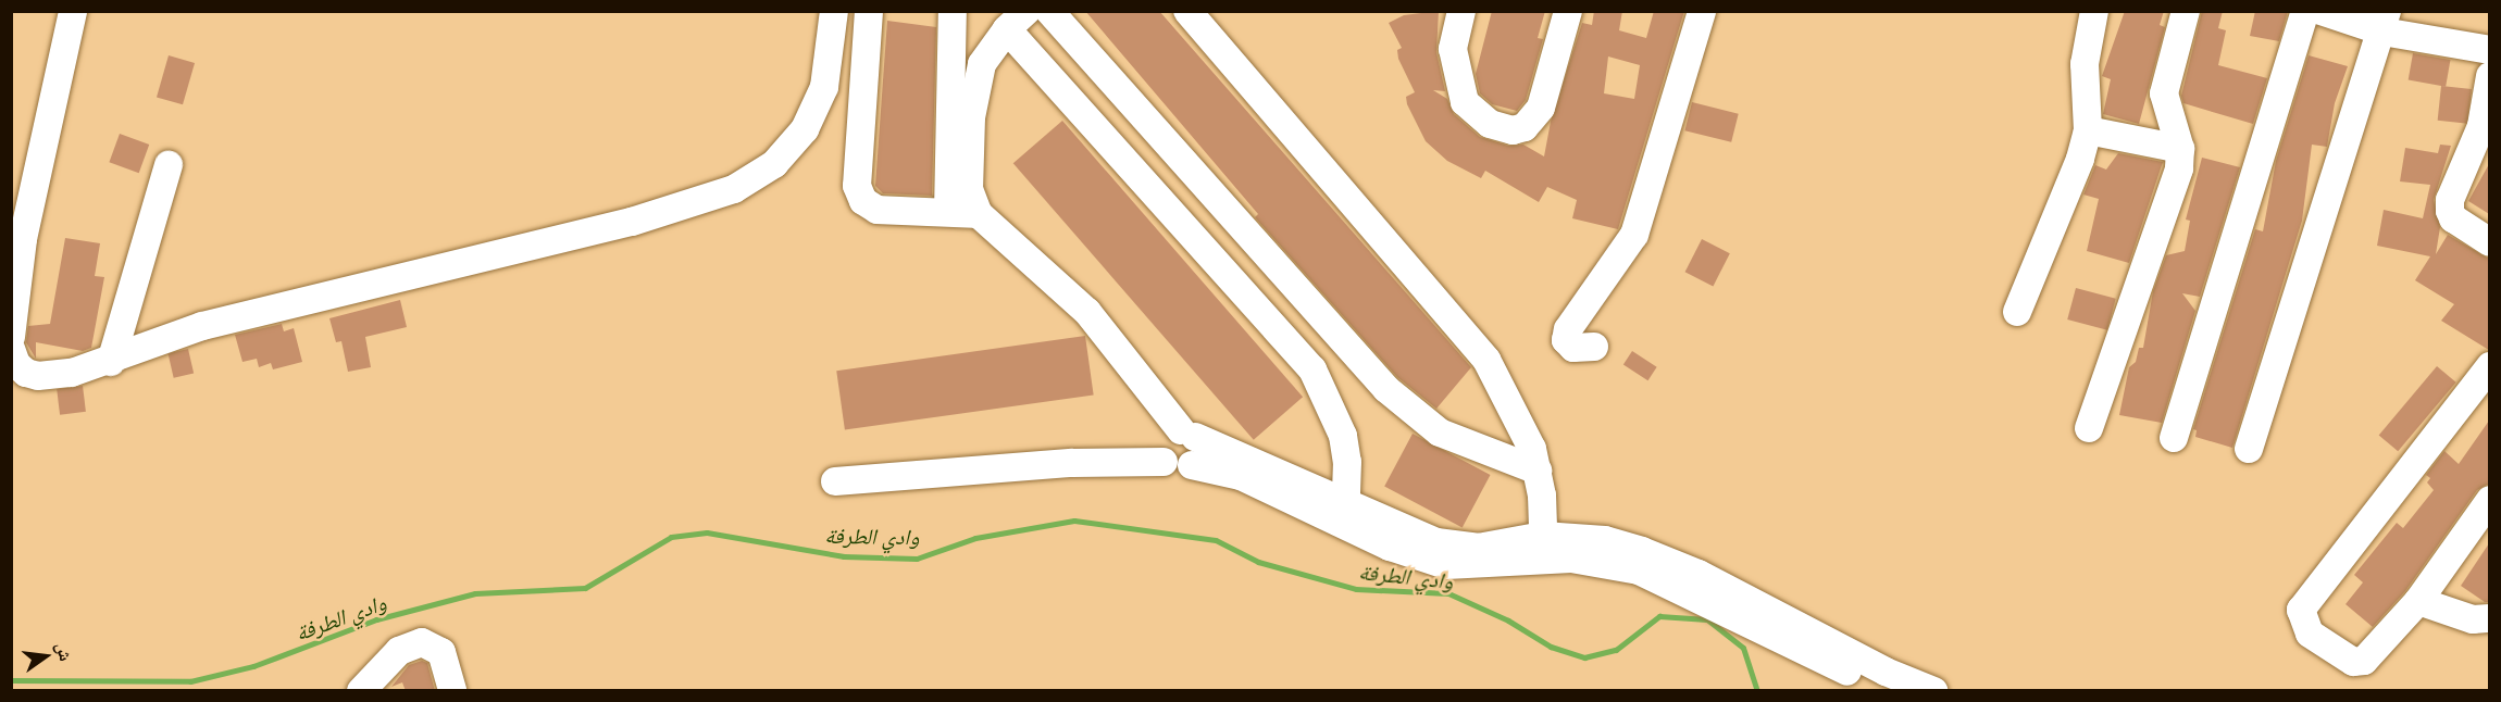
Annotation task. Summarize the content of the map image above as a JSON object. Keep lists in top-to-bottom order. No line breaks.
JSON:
{"water":["وادي الطرفة"],"north":"right"}
